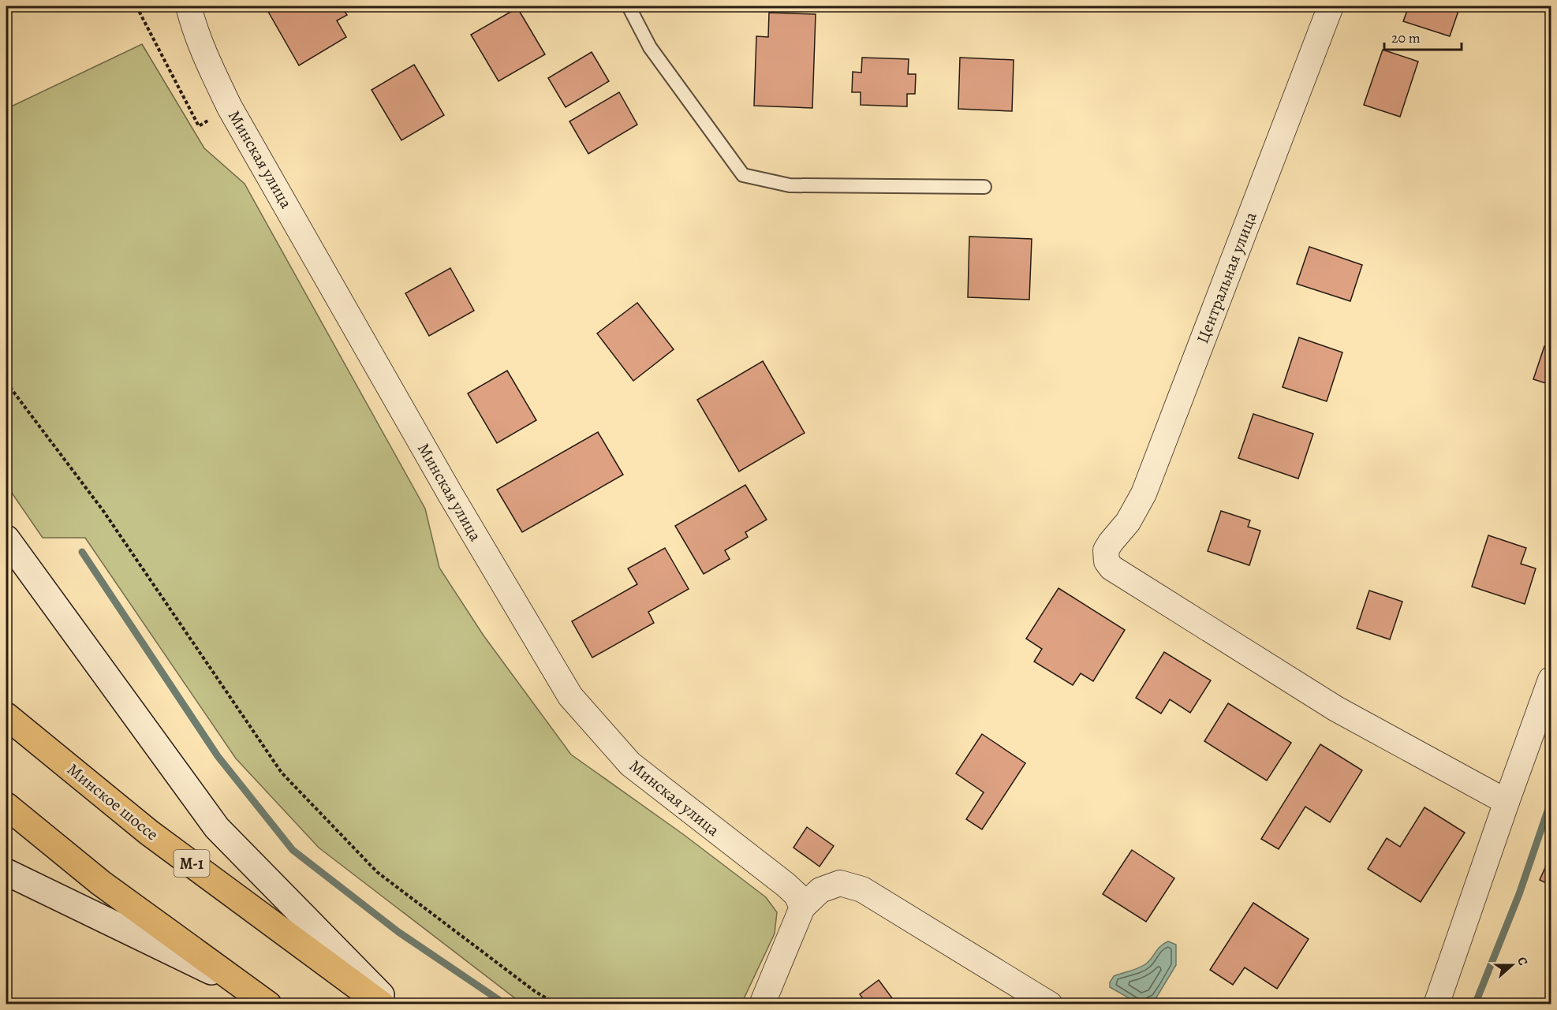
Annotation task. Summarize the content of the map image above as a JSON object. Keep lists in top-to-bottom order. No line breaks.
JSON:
{"streets":{"highway":["Минское шоссе","М-1"],"street":["Минская улица","Центральная улица"]},"scale_bar":"20 m","north":"right"}
